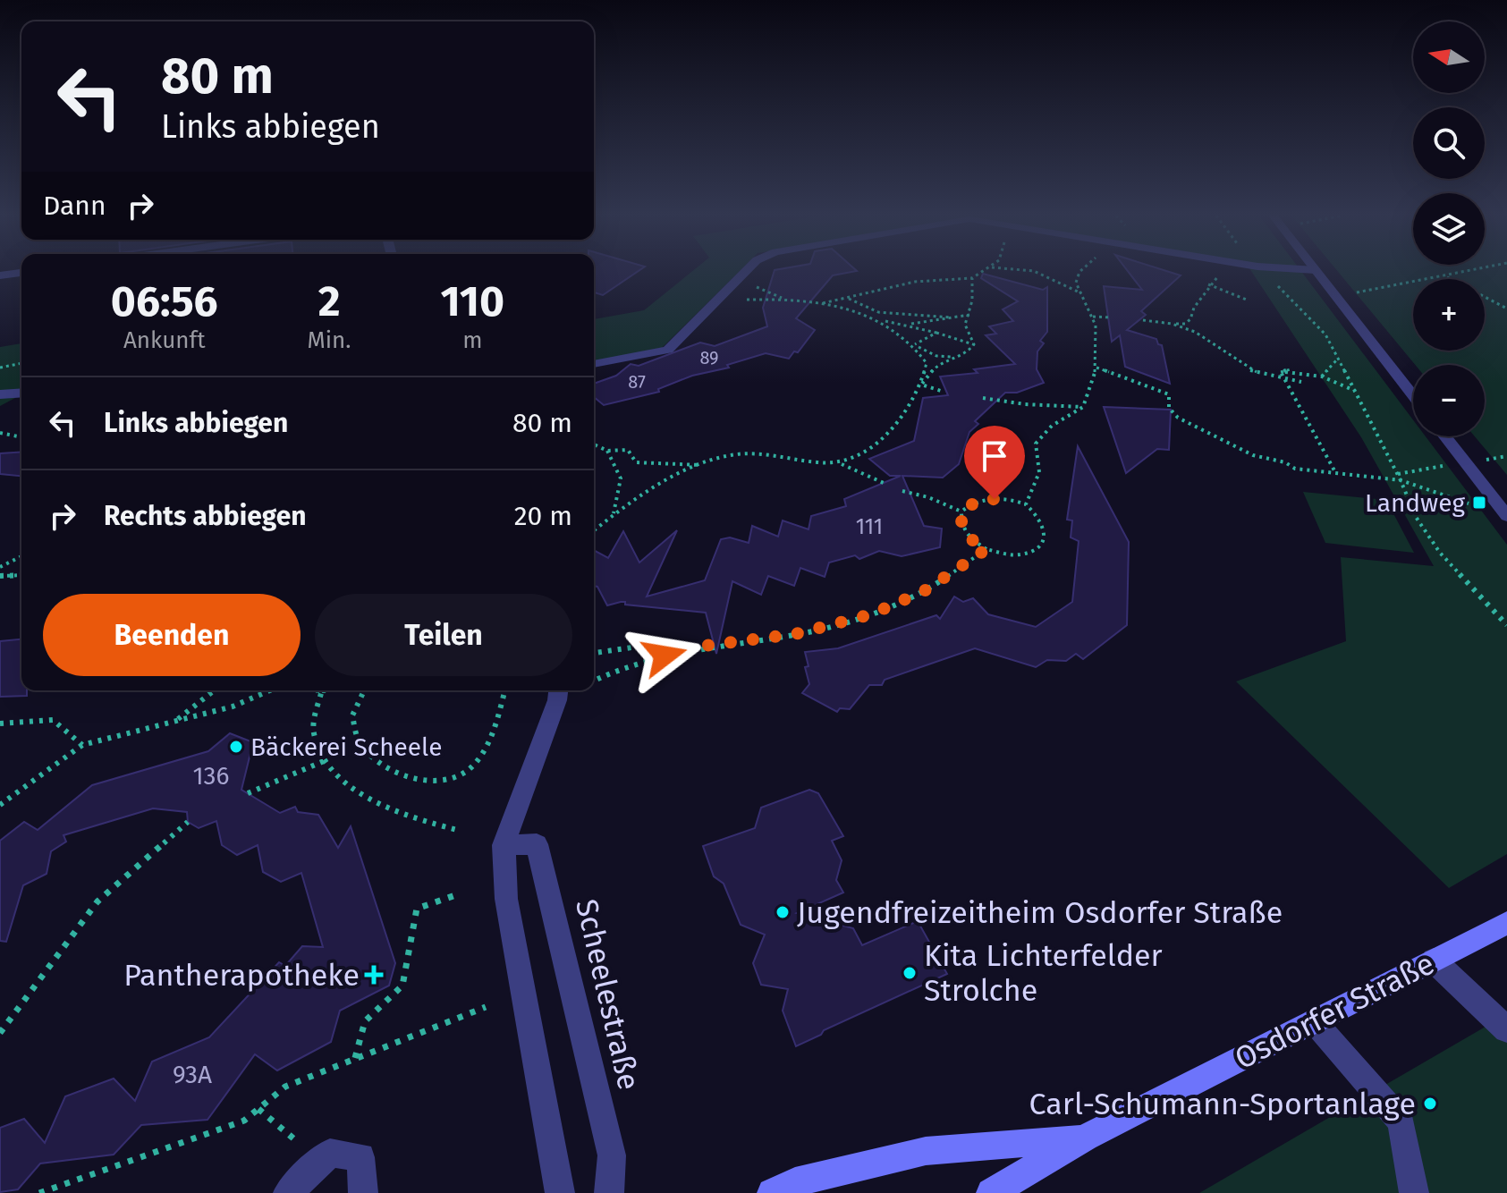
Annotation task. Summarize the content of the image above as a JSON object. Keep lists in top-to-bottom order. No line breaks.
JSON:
{"streets":{"street":["Scheelestraße","Osdorfer Straße"]},"places":{"transit":["Landweg"],"other":["Bäckerei Scheele","Jugendfreizeitheim Osdorfer Straße","Kita Lichterfelder Strolche","Carl-Schumann-Sportanlage"],"health":["Pantherapotheke"]},"house_numbers":["89","87","111","136","93A"],"north":"left","page":{"map_buttons":["+","−"],"turn":["80 m","Links abbiegen"],"then":"Dann","eta":["06:56","Ankunft","2","Min.","110","m"],"list":[{"name":"Links abbiegen","value":"80 m"},{"name":"Rechts abbiegen","value":"20 m"}],"buttons":["Beenden","Teilen"]}}
